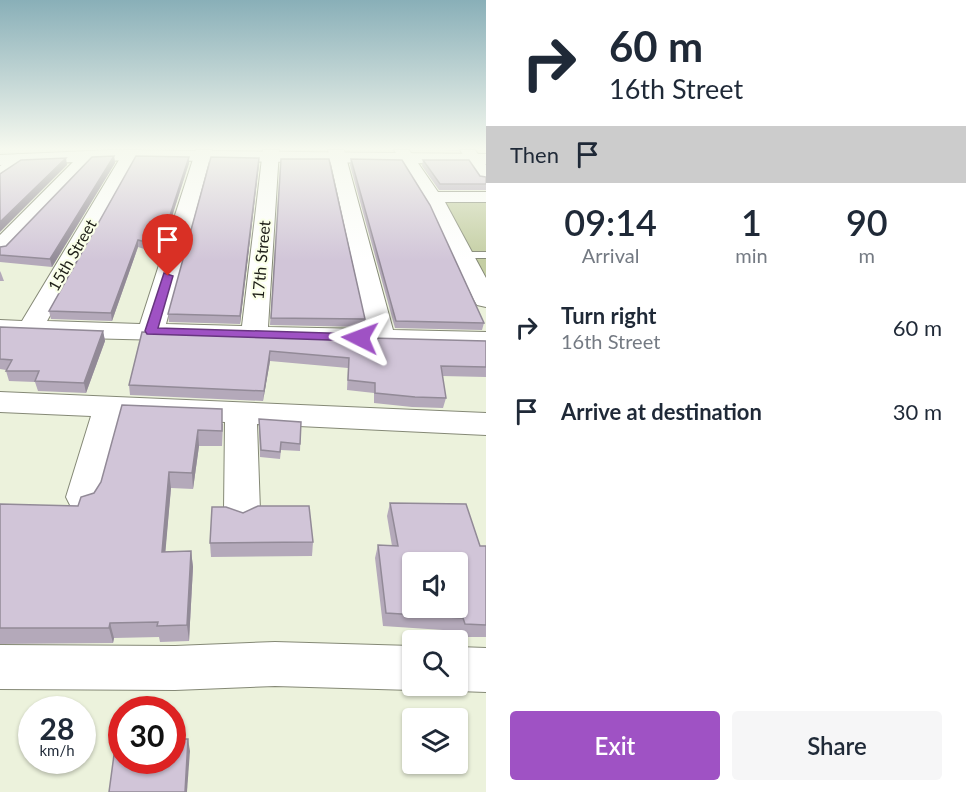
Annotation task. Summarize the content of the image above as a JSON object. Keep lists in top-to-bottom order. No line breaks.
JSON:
{"streets":{"street":["15th Street","17th Street"]},"page":{"turn":["60 m","16th Street"],"then":"Then","eta":["09:14","Arrival","1","min","90","m"],"list":[{"name":"Turn right","note":"16th Street","value":"60 m"},{"name":"Arrive at destination","value":"30 m"}],"speed":"28 km/h","limit":"30","buttons":["Exit","Share"]}}
